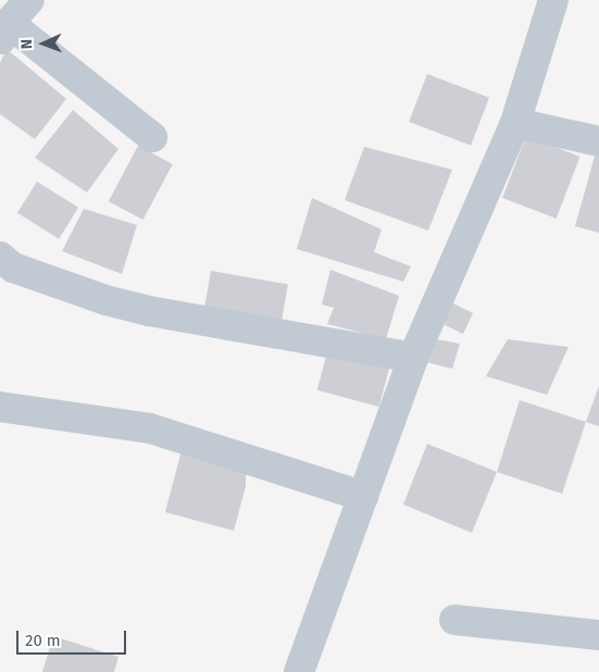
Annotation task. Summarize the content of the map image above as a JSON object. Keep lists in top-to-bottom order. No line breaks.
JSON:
{"scale_bar":"20 m","north":"left"}
